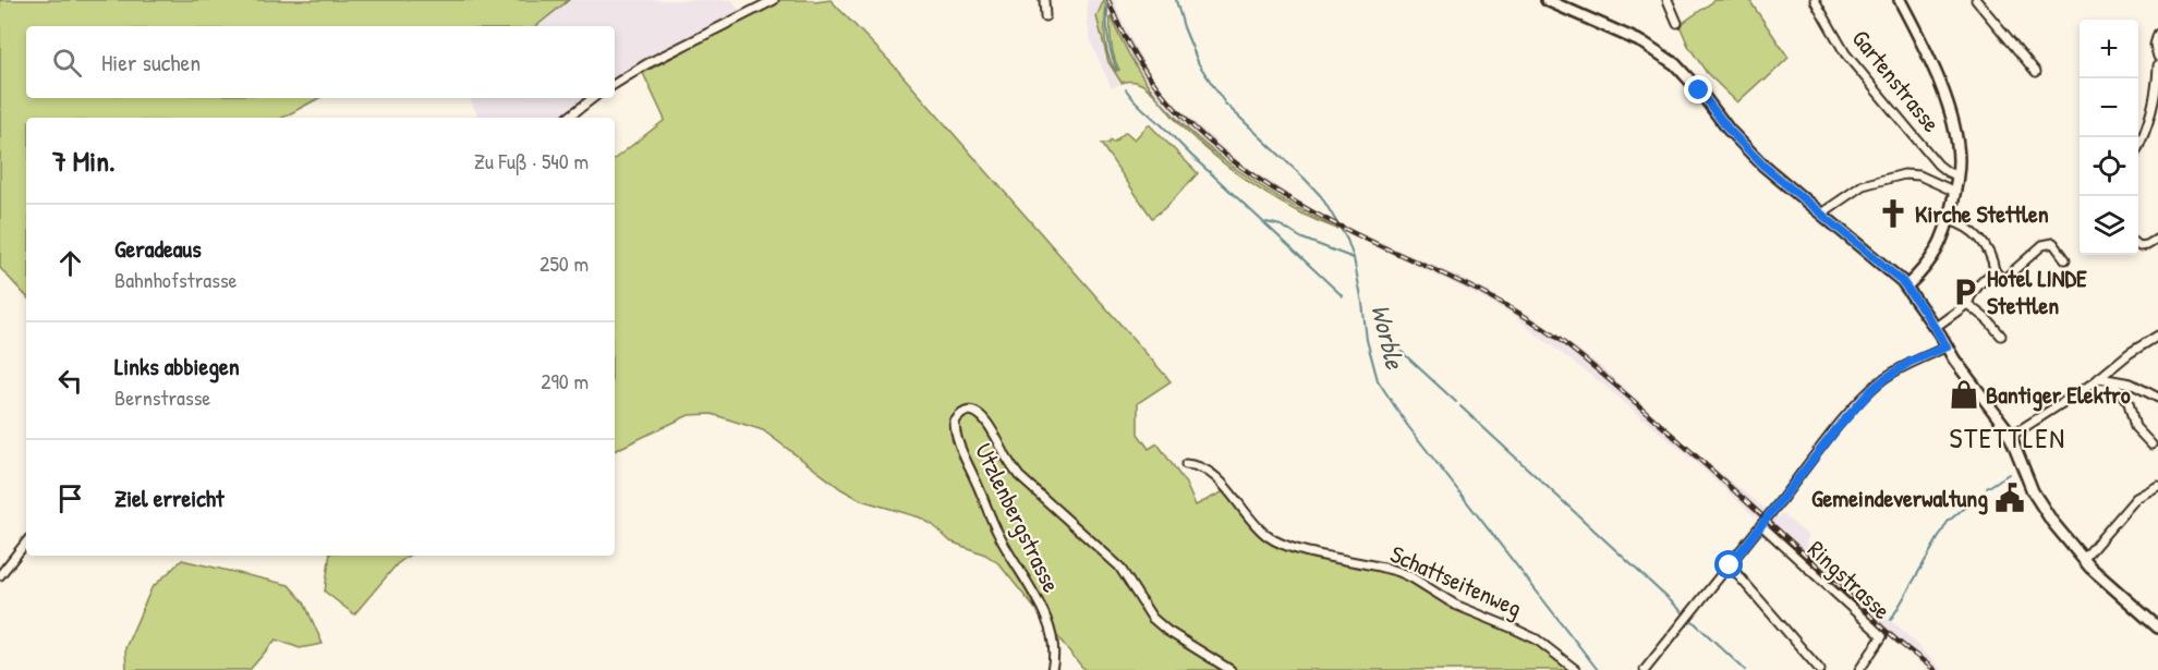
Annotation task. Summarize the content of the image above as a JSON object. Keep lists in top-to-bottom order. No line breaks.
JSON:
{"streets":{"street":["Gartenstrasse","Utzlenbergstrasse","Ringstrasse","Schattseitenweg"]},"districts":["STETTLEN"],"water":["Worble"],"places":{"church":["Kirche Stettlen"],"parking":["Hotel LINDE Stettlen"],"shop":["Bantiger Elektro"],"public building":["Gemeindeverwaltung"]},"page":{"map_buttons":["+","−"],"search":"Hier suchen","heading":["7 Min.","Zu Fuß · 540 m"],"list":[["Geradeaus","Bahnhofstrasse","250 m"],["Links abbiegen","Bernstrasse","290 m"],"Ziel erreicht"]}}
